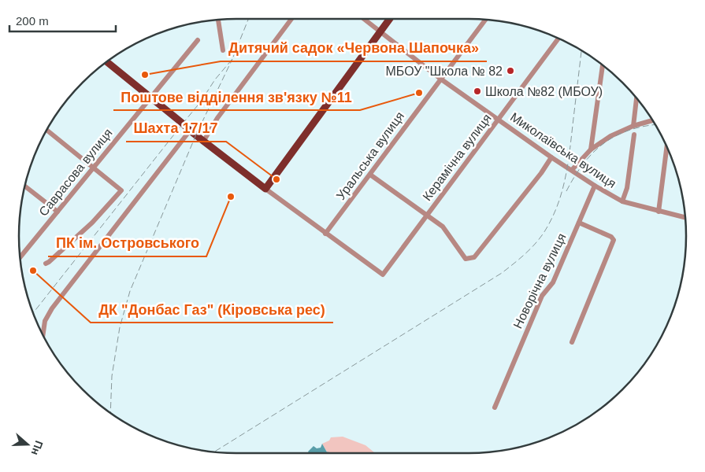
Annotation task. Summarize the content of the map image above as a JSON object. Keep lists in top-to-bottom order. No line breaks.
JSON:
{"streets":{"street":["Миколаївська вулиця","Уральська вулиця","Керамічна вулиця","Саврасова вулиця","Новорічна вулиця"]},"crossings":[["Миколаївська вулиця","Уральська вулиця"],["Миколаївська вулиця","Керамічна вулиця"],["Миколаївська вулиця","Новорічна вулиця"],["Уральська вулиця","Керамічна вулиця"]],"places":["МБОУ \"Школа № 82","Дитячий садок «Червона Шапочка»","Школа №82 (МБОУ)","Поштове відділення зв'язку №11","Шахта 17/17","ПК ім. Островського","ДК \"Донбас Газ\" (Кіровська рес)"],"scale_bar":"200 m","north":"right"}
